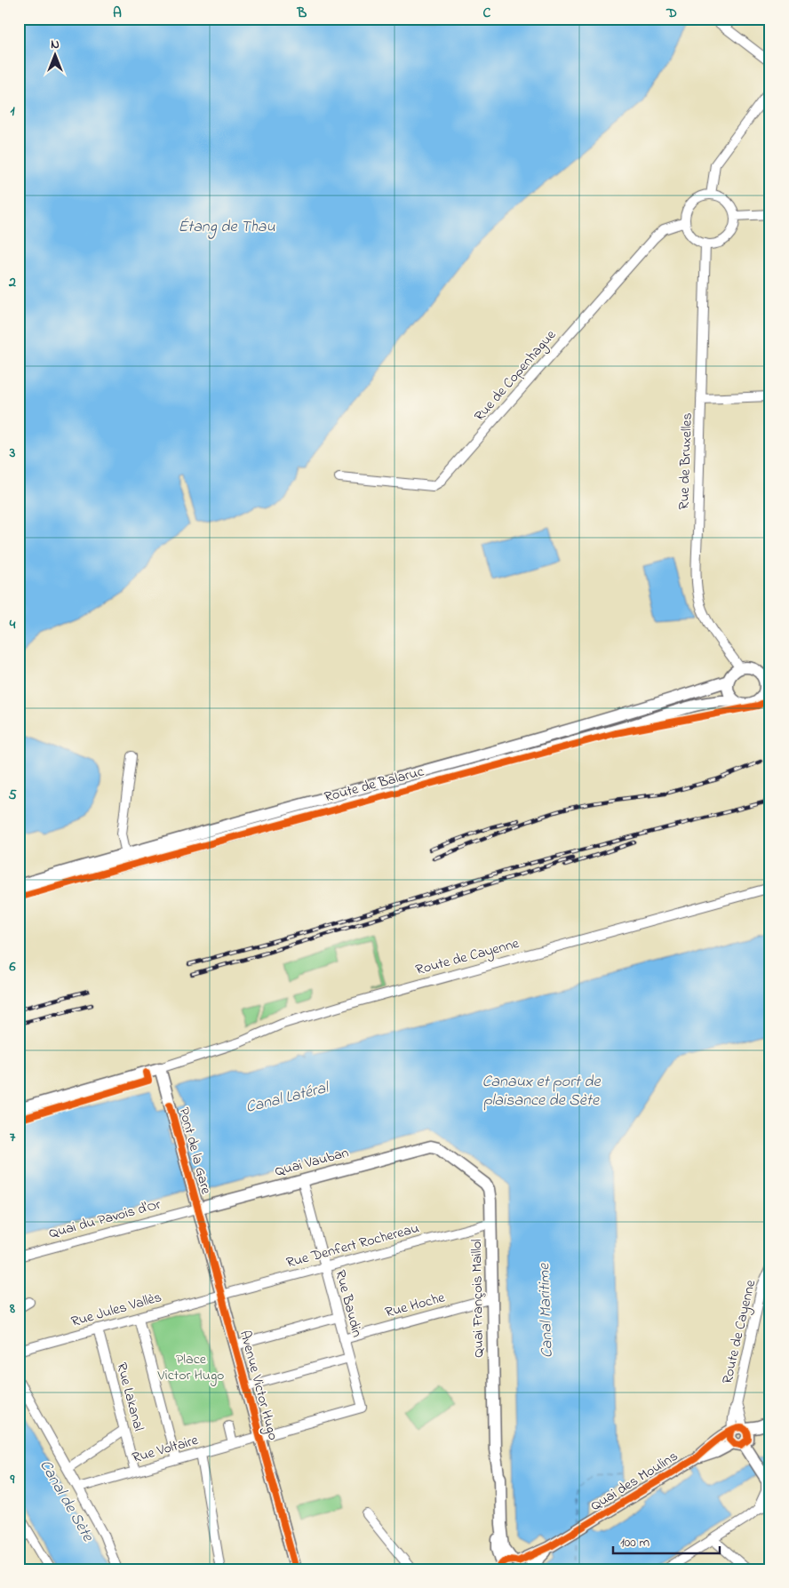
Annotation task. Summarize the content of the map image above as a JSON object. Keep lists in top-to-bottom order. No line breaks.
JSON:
{"streets":{"main road":["Route de Balaruc","Pont de la Gare","Quai Vauban","Quai François Maillol","Avenue Victor Hugo","Quai des Moulins"],"street":["Rue de Copenhague","Rue de Bruxelles","Route de Cayenne","Quai du Pavois d'Or","Rue Denfert Rochereau","Rue Baudin","Rue Hoche","Rue Jules Vallès","Rue Lakanal","Rue Voltaire"]},"crossings":[["Rue de Copenhague","Rue de Bruxelles"],["Rue de Bruxelles","Route de Balaruc"],["Route de Cayenne","Pont de la Gare"],["Route de Cayenne","Quai des Moulins"],["Pont de la Gare","Quai Vauban"],["Pont de la Gare","Quai du Pavois d'Or"],["Pont de la Gare","Avenue Victor Hugo"],["Quai Vauban","Quai du Pavois d'Or"],["Quai Vauban","Quai François Maillol"],["Quai Vauban","Rue Baudin"],["Quai Vauban","Avenue Victor Hugo"],["Quai du Pavois d'Or","Avenue Victor Hugo"],["Rue Denfert Rochereau","Quai François Maillol"],["Rue Denfert Rochereau","Rue Baudin"],["Rue Denfert Rochereau","Rue Jules Vallès"],["Rue Denfert Rochereau","Avenue Victor Hugo"],["Quai François Maillol","Rue Hoche"],["Rue Baudin","Rue Hoche"],["Rue Baudin","Rue Voltaire"],["Rue Jules Vallès","Avenue Victor Hugo"],["Rue Jules Vallès","Rue Lakanal"],["Avenue Victor Hugo","Rue Voltaire"],["Rue Lakanal","Rue Voltaire"]],"water":["Étang de Thau","Canaux et port de plaisance de Sète","Canal Latéral","Canal Maritime","Canal de Sète"],"parks":["Place Victor Hugo"],"scale_bar":"100 m","north":"top","grid":{"columns":["A","B","C","D"],"rows":["1","2","3","4","5","6","7","8","9"]}}
